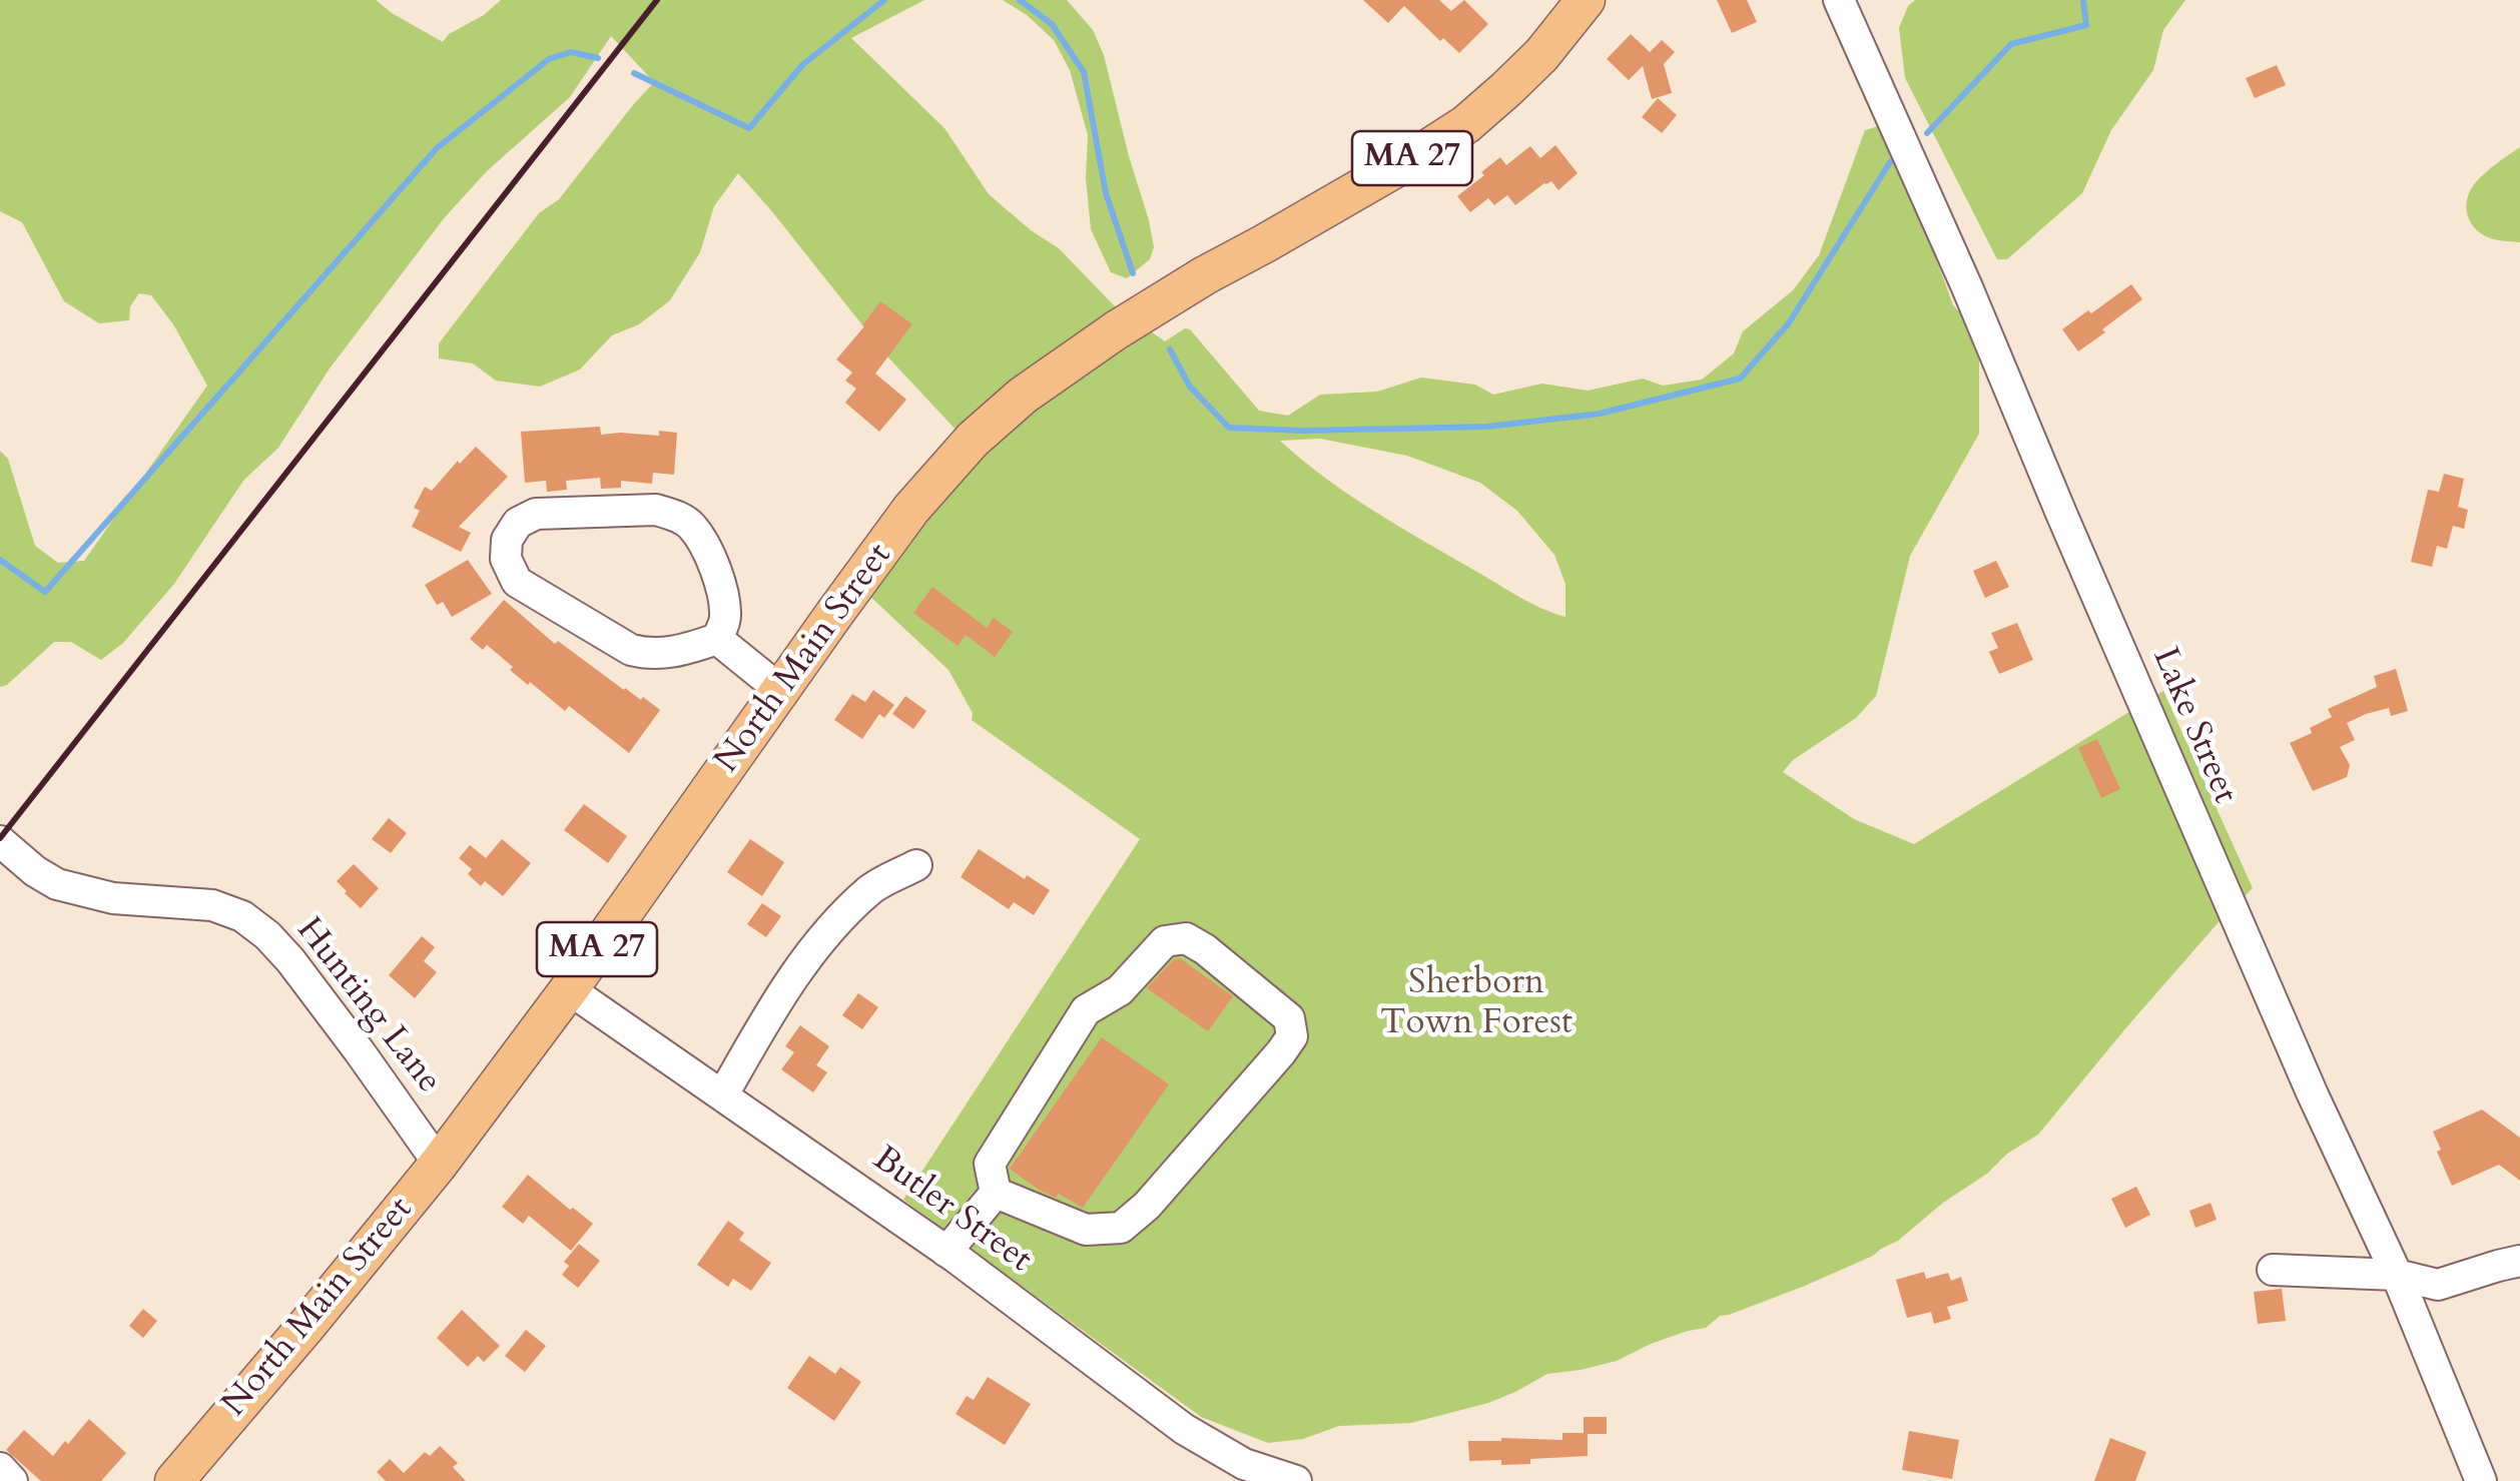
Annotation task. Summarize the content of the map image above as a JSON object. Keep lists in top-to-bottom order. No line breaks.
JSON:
{"streets":{"main road":["MA 27","North Main Street"],"street":["Lake Street","Hunting Lane","Butler Street"]},"crossings":[["North Main Street","Hunting Lane"],["North Main Street","Butler Street"]],"parks":["Sherborn Town Forest"]}
